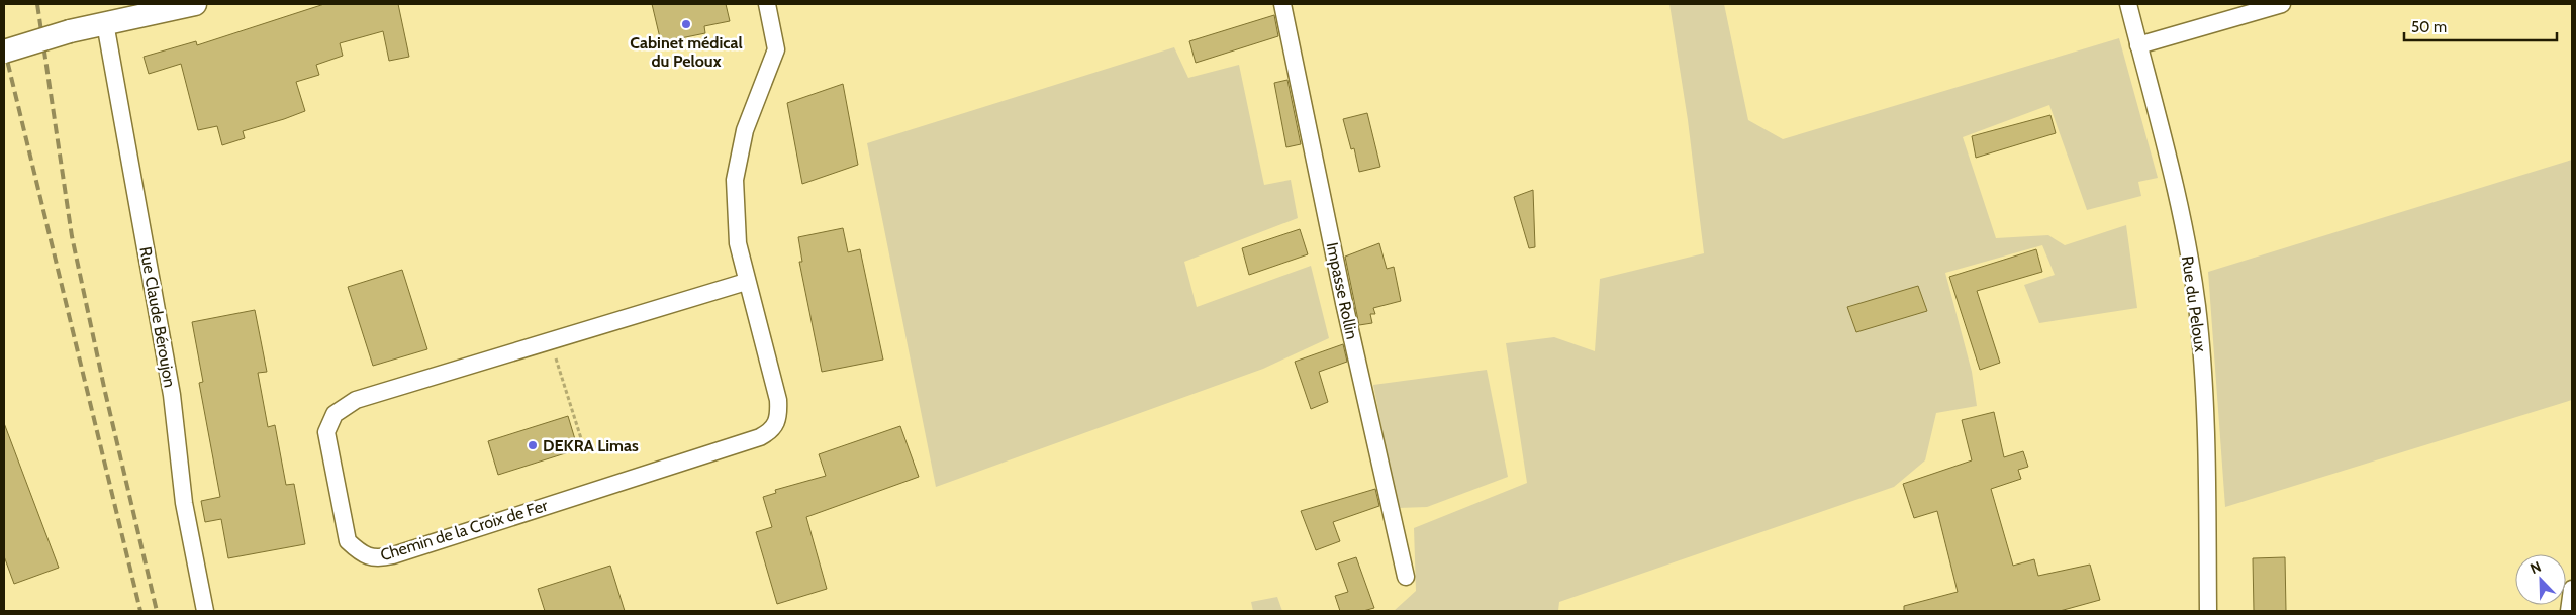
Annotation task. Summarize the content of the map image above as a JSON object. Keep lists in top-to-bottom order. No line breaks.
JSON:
{"streets":{"street":["Impasse Rollin","Rue du Peloux","Rue Claude Béroujon","Chemin de la Croix de Fer"]},"places":["Cabinet médical du Peloux","DEKRA Limas"],"scale_bar":"50 m","north":"top left"}
